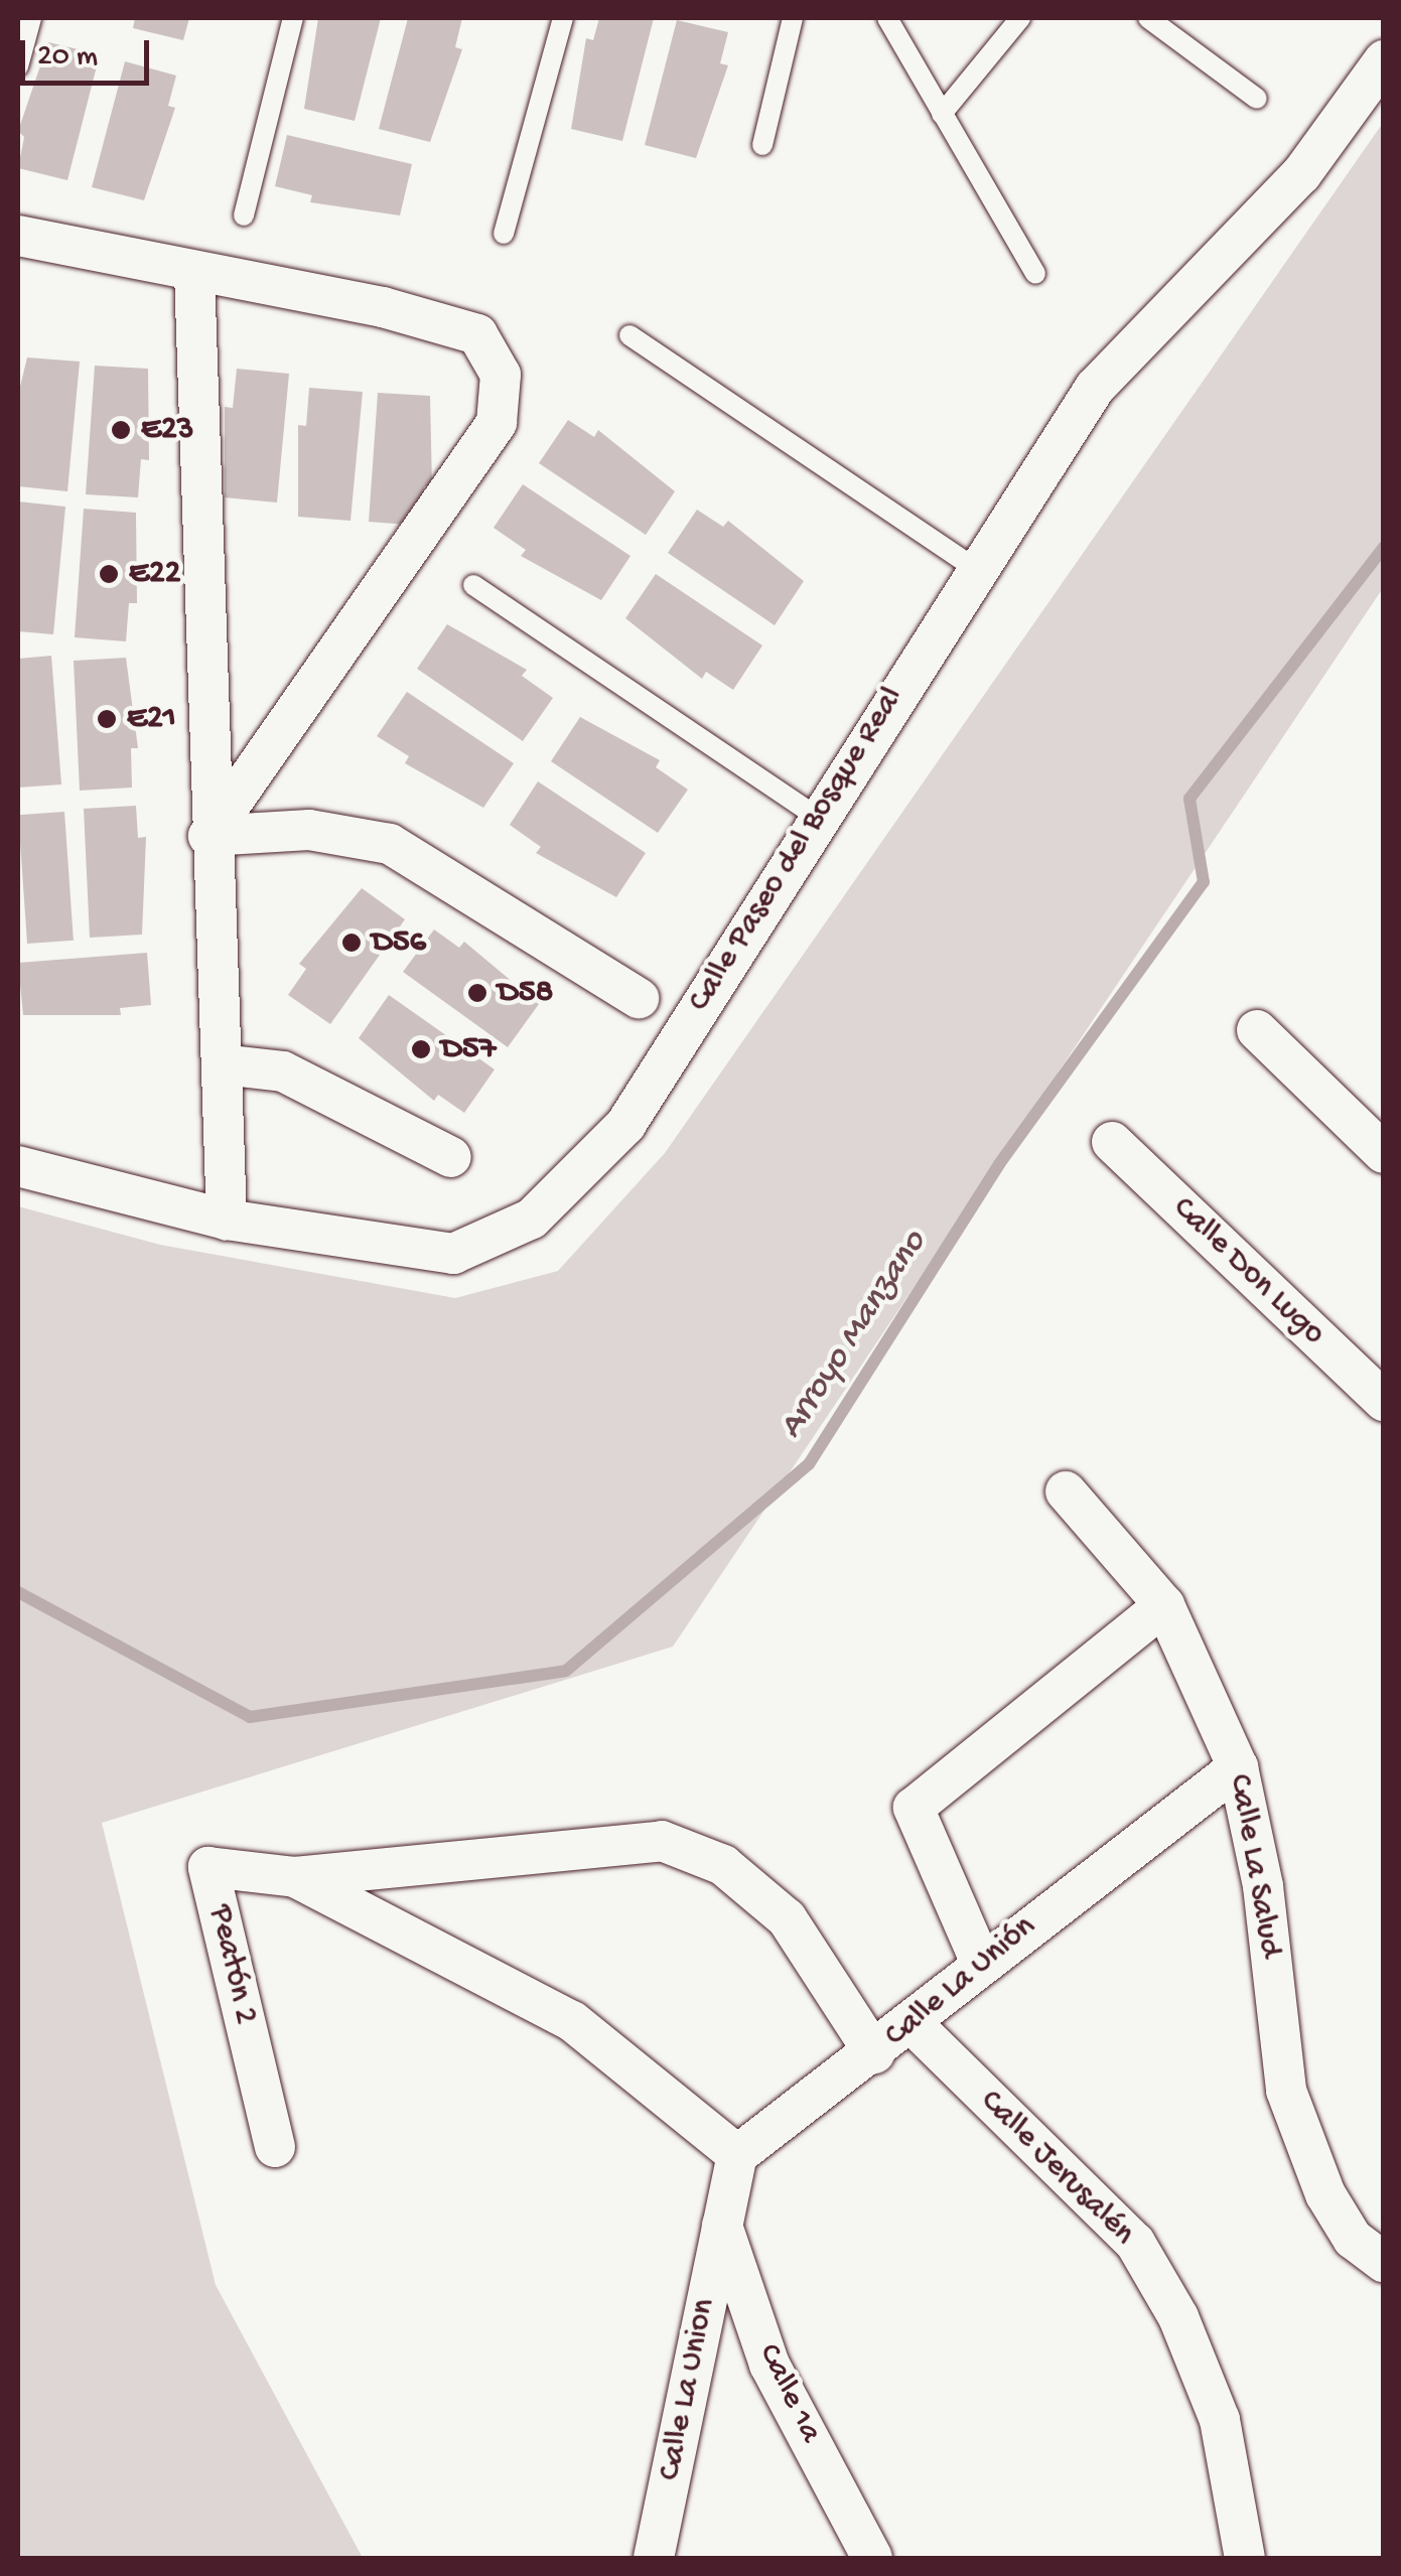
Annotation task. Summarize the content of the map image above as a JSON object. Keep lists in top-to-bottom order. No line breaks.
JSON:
{"streets":{"street":["Calle Paseo del Bosque Real","Calle Don Lugo","Calle La Salud","Peatón 2","Calle La Unión","Calle Jerusalén","Calle La Union","Calle 1a"]},"crossings":[["Calle La Salud","Calle La Unión"],["Calle La Unión","Calle Jerusalén"],["Calle La Union","Calle 1a"]],"water":["Arroyo Manzano"],"places":["E23","E22","E21","D56","D58","D57"],"scale_bar":"20 m"}
